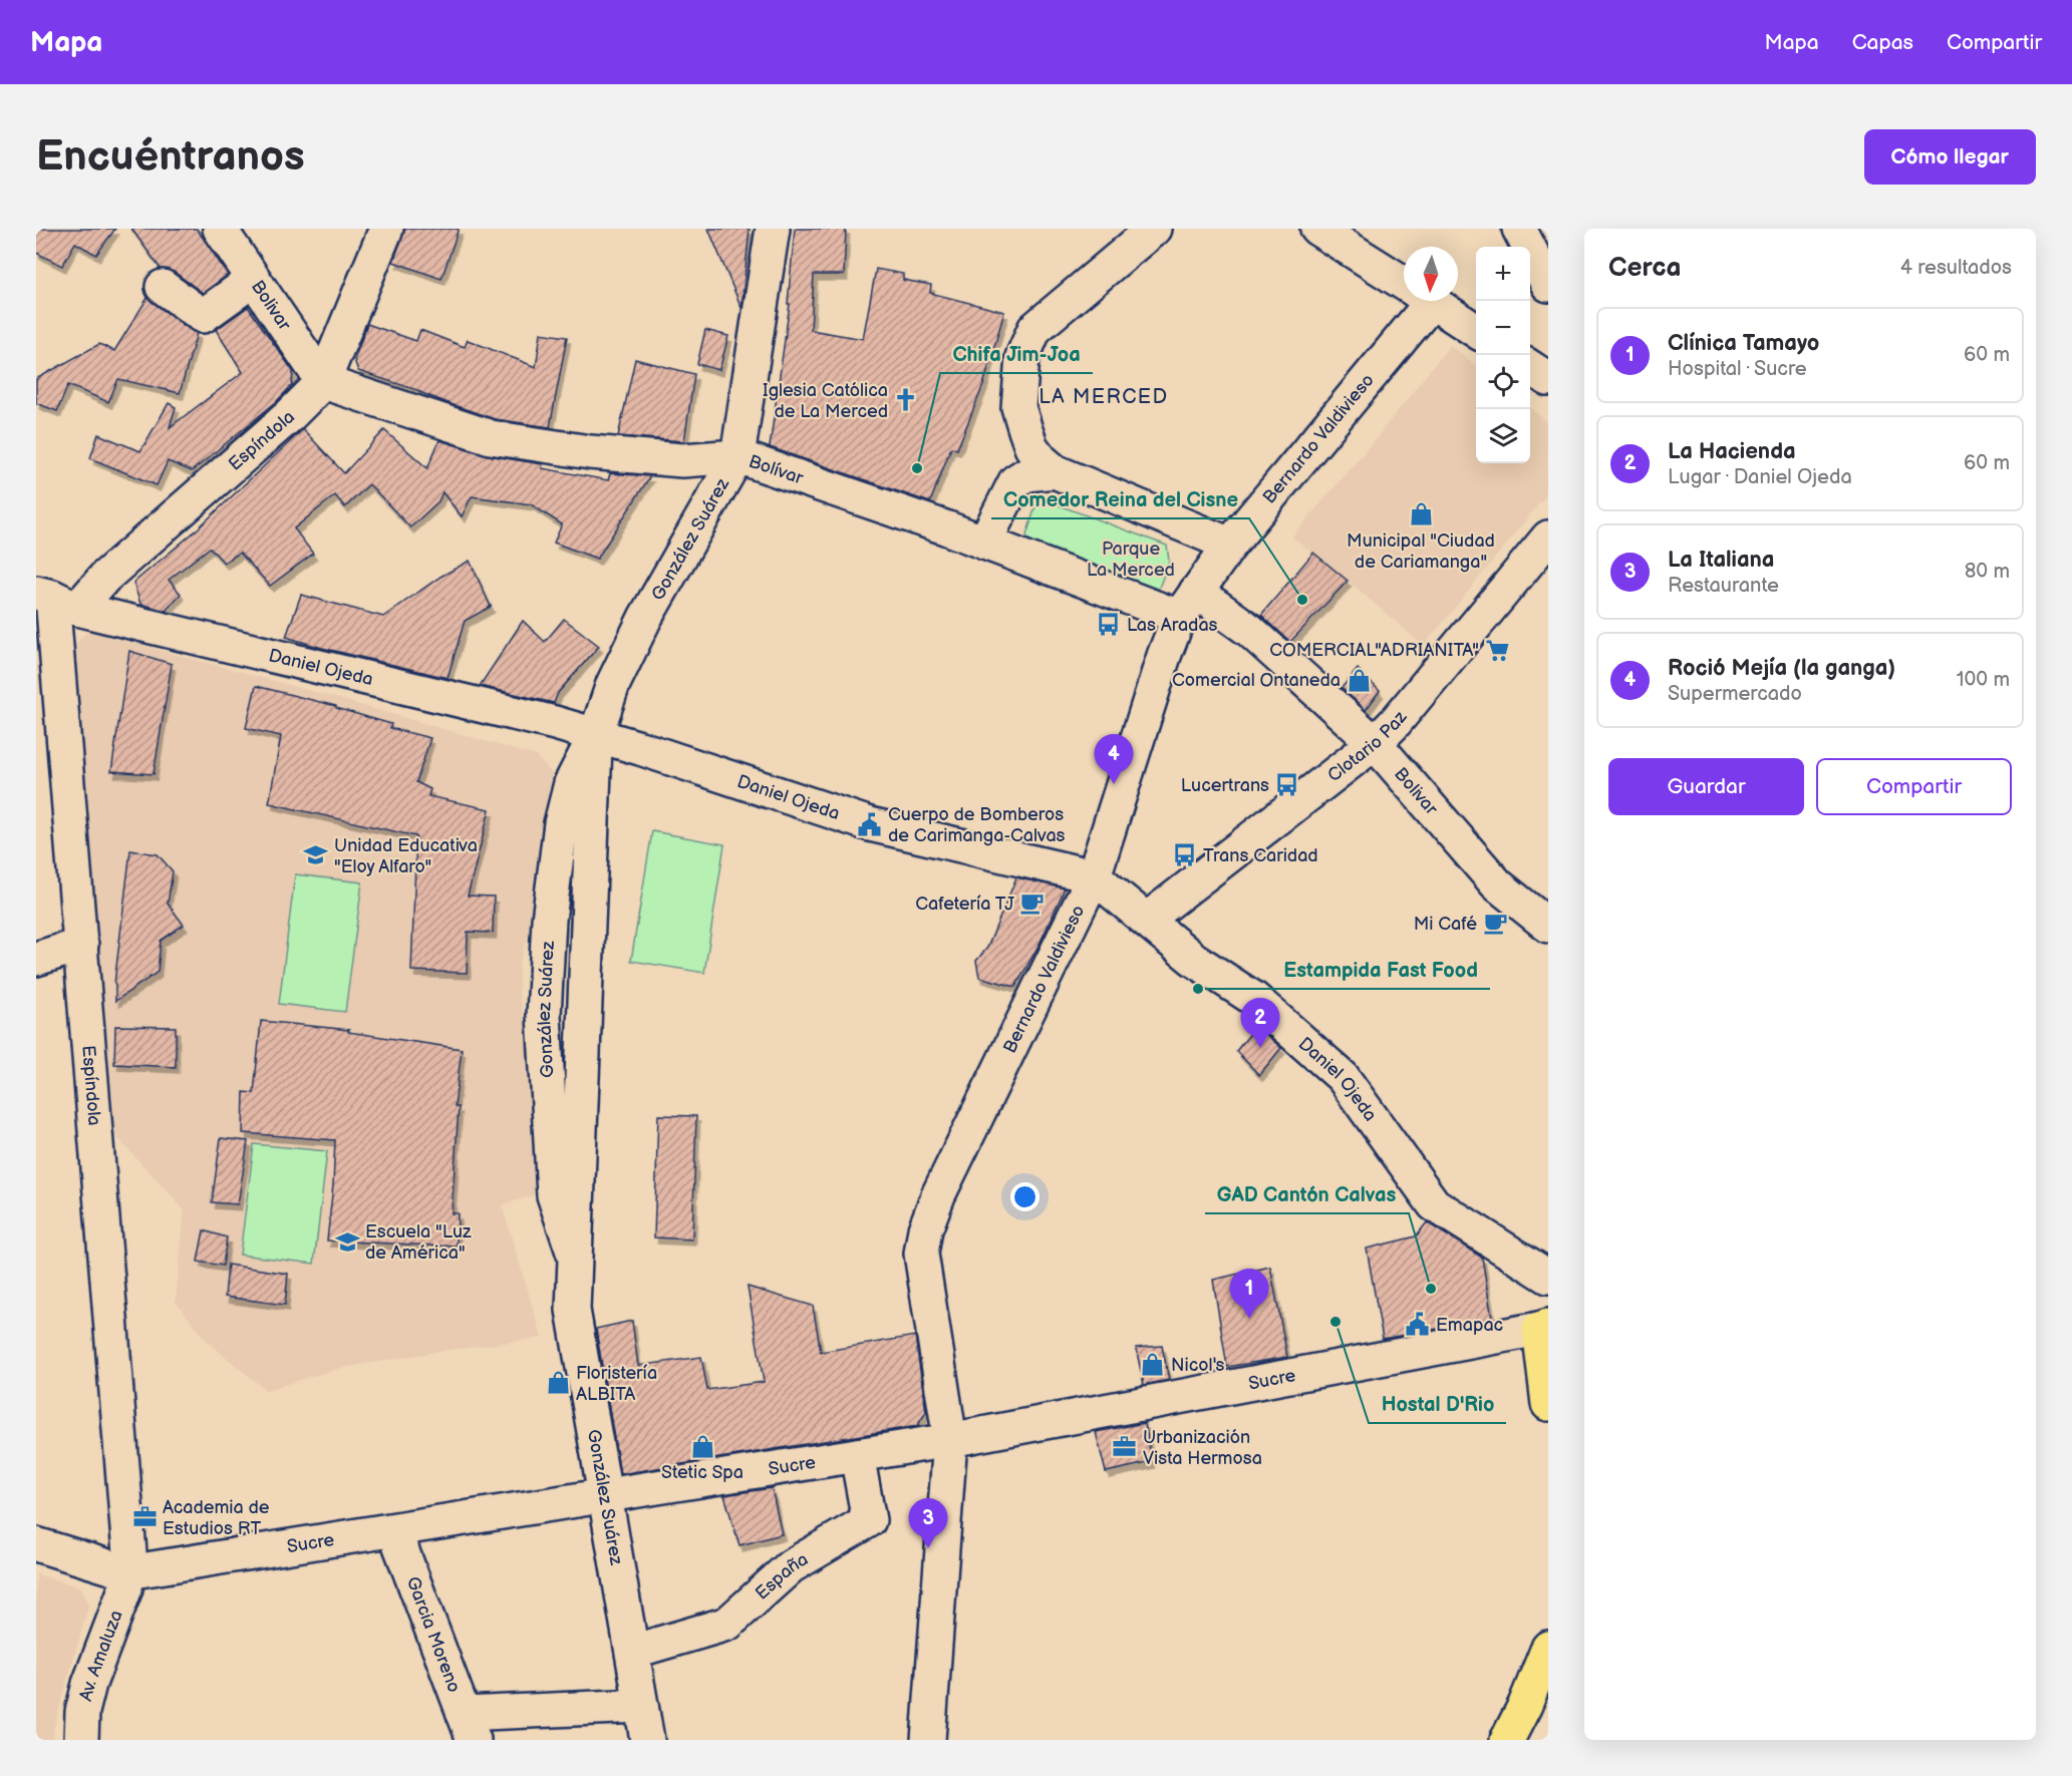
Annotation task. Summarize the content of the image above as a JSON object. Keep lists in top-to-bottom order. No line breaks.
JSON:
{"streets":{"street":["Bolivar","Bernardo Valdivieso","Espíndola","Bolívar","González Suárez","Daniel Ojeda","Clotario Paz","Sucre","España","Garcia Moreno","Av. Amaluza"]},"crossings":[["Bolivar","Bernardo Valdivieso"],["Bolivar","Espíndola"],["Bolivar","Bolívar"],["Bolivar","Clotario Paz"],["Bernardo Valdivieso","Bolívar"],["Bernardo Valdivieso","Daniel Ojeda"],["Bernardo Valdivieso","Sucre"],["Espíndola","Bolívar"],["Espíndola","Daniel Ojeda"],["Espíndola","Sucre"],["Espíndola","Av. Amaluza"],["Bolívar","González Suárez"],["González Suárez","Daniel Ojeda"],["González Suárez","Sucre"],["González Suárez","España"],["Daniel Ojeda","Clotario Paz"],["Sucre","España"],["Sucre","Garcia Moreno"],["Sucre","Av. Amaluza"]],"districts":["LA MERCED"],"parks":["Parque La Merced"],"places":{"church":["Iglesia Católica de La Merced"],"other":["Chifa Jim-Joa","Comedor Reina del Cisne","Estampida Fast Food","GAD Cantón Calvas","Hostal D'Rio"],"shop":["Municipal \"Ciudad de Cariamanga\"","Comercial Ontaneda","Nicol's","Floristería ALBITA","Stetic Spa"],"bus stop":["Las Aradas","Lucertrans","Trans Caridad"],"supermarket":["COMERCIAL\"ADRIANITA\""],"public building":["Cuerpo de Bomberos de Carimanga-Calvas","Emapac"],"school or university":["Unidad Educativa \"Eloy Alfaro\"","Escuela \"Luz de América\""],"cafe":["Cafetería TJ","Mi Café"],"office":["Urbanización Vista Hermosa","Academia de Estudios RT"]},"north":"bottom","page":{"header":"Mapa","nav":["Mapa","Capas","Compartir"],"buttons":["Cómo llegar",["Guardar","Compartir"]],"title":"Encuéntranos","heading":["Cerca","4 resultados"],"map_buttons":["+","−"],"list":[{"mark":"1","name":"Clínica Tamayo","note":"Hospital · Sucre","value":"60 m"},{"mark":"2","name":"La Hacienda","note":"Lugar · Daniel Ojeda","value":"60 m"},{"mark":"3","name":"La Italiana","note":"Restaurante","value":"80 m"},{"mark":"4","name":"Roció Mejía (la ganga)","note":"Supermercado","value":"100 m"}],"pins":["4","2","1","3"]}}
